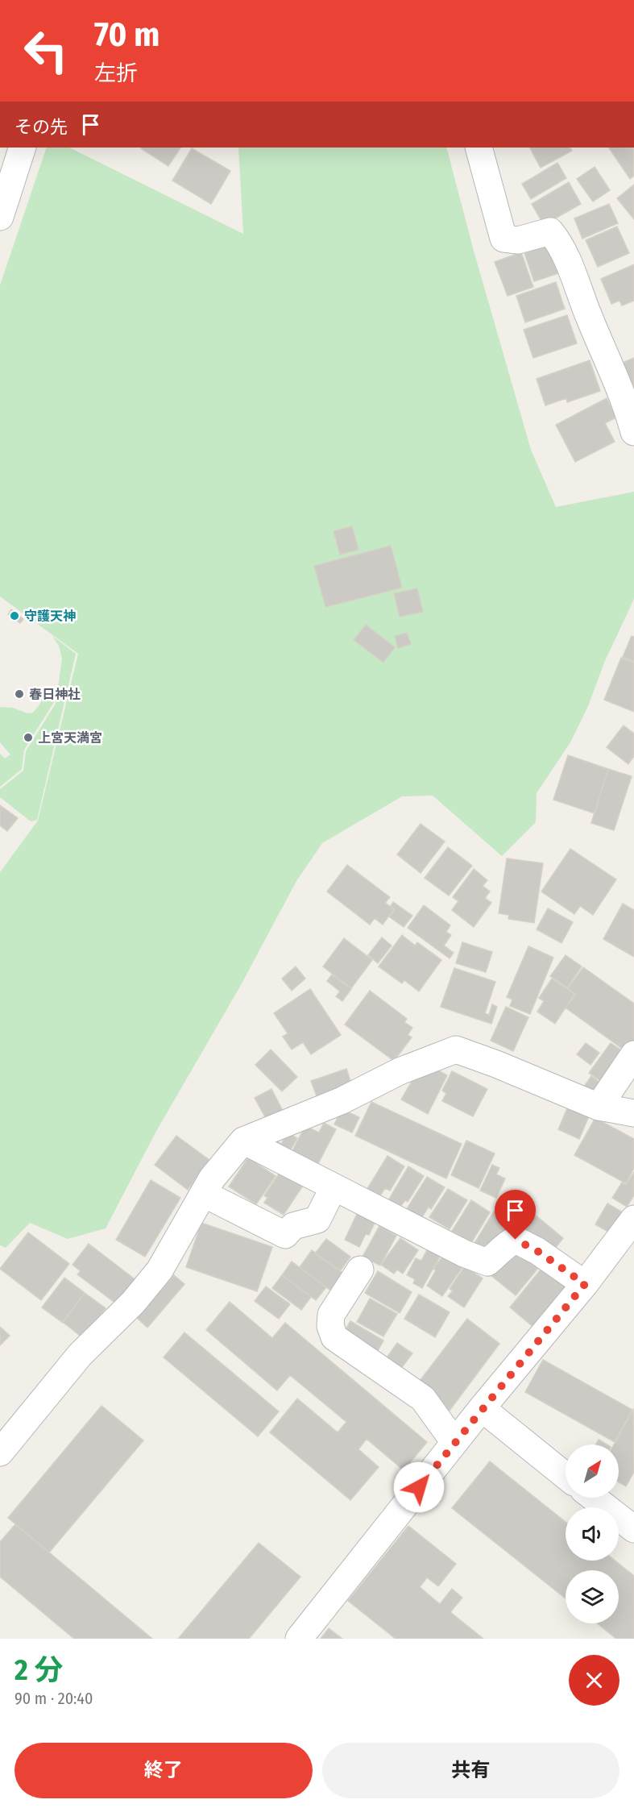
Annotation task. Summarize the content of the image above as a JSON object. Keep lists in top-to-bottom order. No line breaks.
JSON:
{"places":["守護天神","春日神社","上宮天満宮"],"north":"top right","page":{"turn":["70 m","左折"],"then":"その先","heading":["2 分","90 m · 20:40"],"buttons":["終了","共有"]}}
